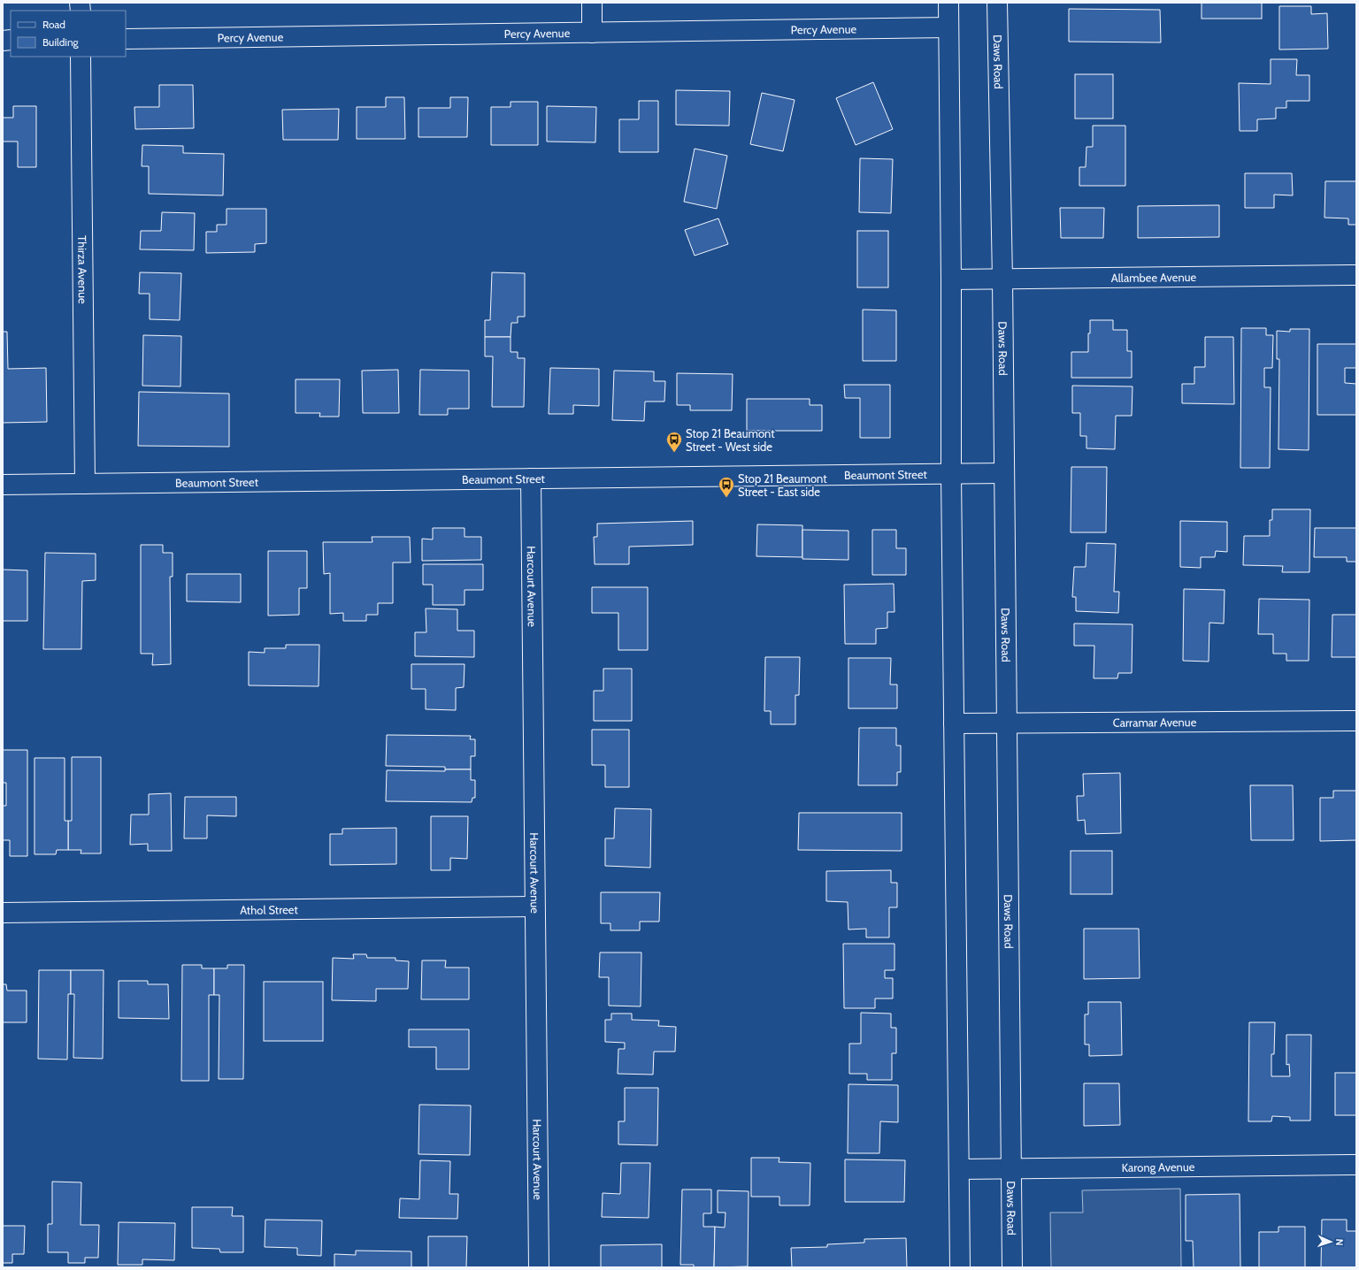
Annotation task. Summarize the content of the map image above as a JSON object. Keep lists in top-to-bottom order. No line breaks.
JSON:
{"streets":{"street":["Percy Avenue","Daws Road","Thirza Avenue","Allambee Avenue","Beaumont Street","Harcourt Avenue","Carramar Avenue","Athol Street","Karong Avenue"]},"crossings":[["Daws Road","Allambee Avenue"],["Daws Road","Beaumont Street"],["Daws Road","Carramar Avenue"],["Daws Road","Karong Avenue"],["Thirza Avenue","Beaumont Street"],["Beaumont Street","Harcourt Avenue"],["Harcourt Avenue","Athol Street"]],"places":{"bus stop":["Stop 21 Beaumont Street - West side","Stop 21 Beaumont Street - East side"]},"legend":["Road","Building"],"north":"right"}
